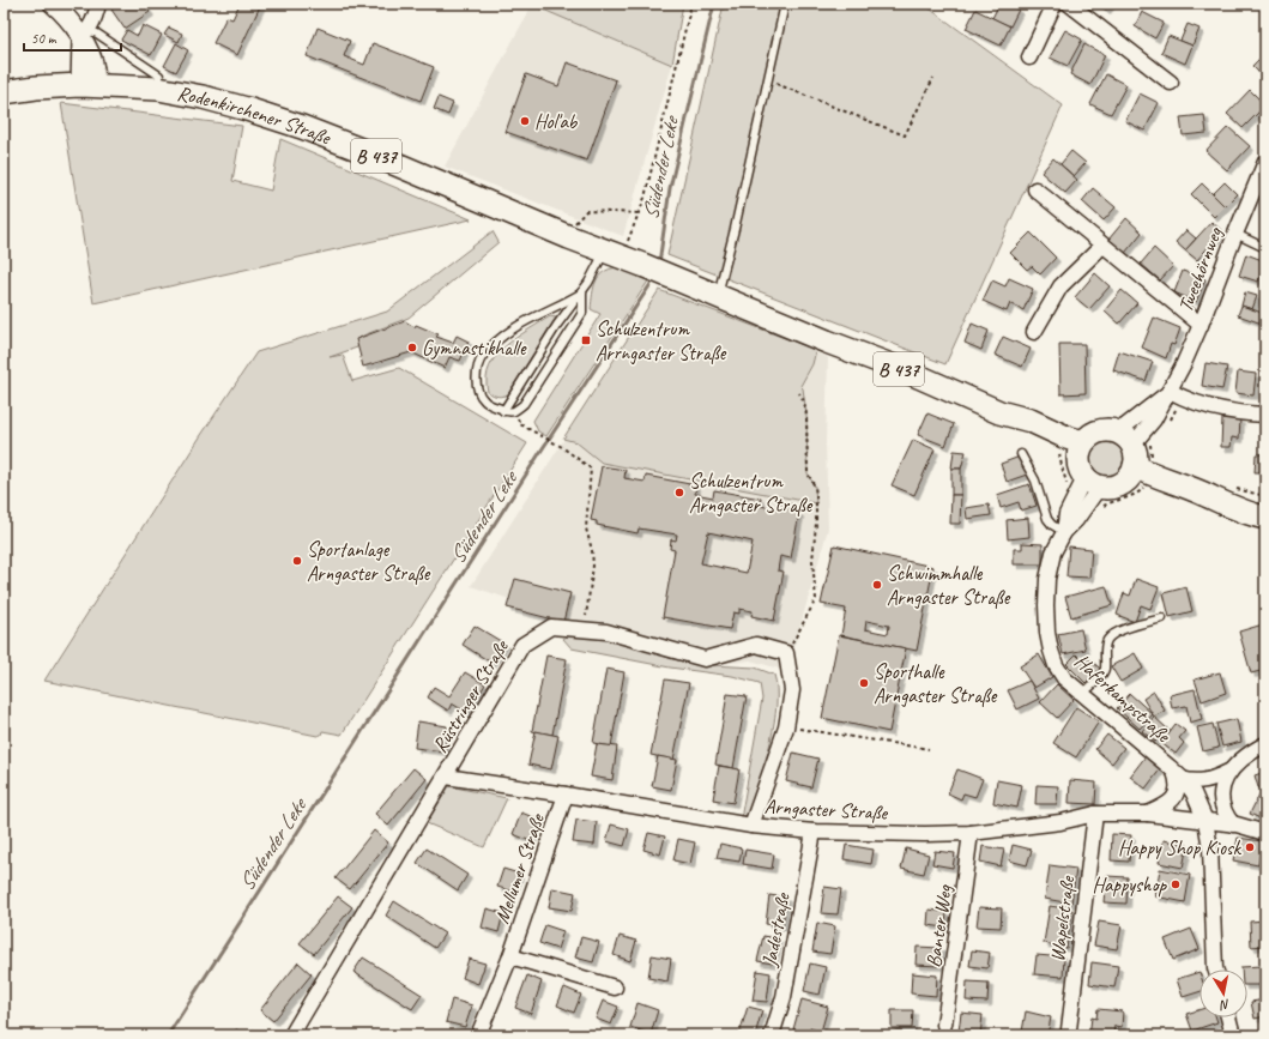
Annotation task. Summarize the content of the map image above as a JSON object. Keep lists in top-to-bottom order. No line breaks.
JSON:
{"streets":{"main road":["Rodenkirchener Straße","B 437"],"street":["Tweehörnweg","Rüstringer Straße","Haferkampstraße","Arngaster Straße","Mellumer Straße","Wapelstraße","Banter Weg","Jadestraße"]},"crossings":[["Rodenkirchener Straße","B 437"],["B 437","Haferkampstraße"],["Rüstringer Straße","Arngaster Straße"],["Haferkampstraße","Arngaster Straße"],["Arngaster Straße","Mellumer Straße"],["Arngaster Straße","Wapelstraße"],["Arngaster Straße","Banter Weg"],["Arngaster Straße","Jadestraße"]],"water":["Südender Leke"],"places":{"other":["Hol'ab","Gymnastikhalle","Schulzentrum Arngaster Straße","Sportanlage Arngaster Straße","Schwimmhalle Arngaster Straße","Sporthalle Arngaster Straße","Happy Shop Kiosk","Happyshop"],"transit":["Schulzentrum Arrngaster Straße"]},"scale_bar":"50 m","north":"bottom"}
